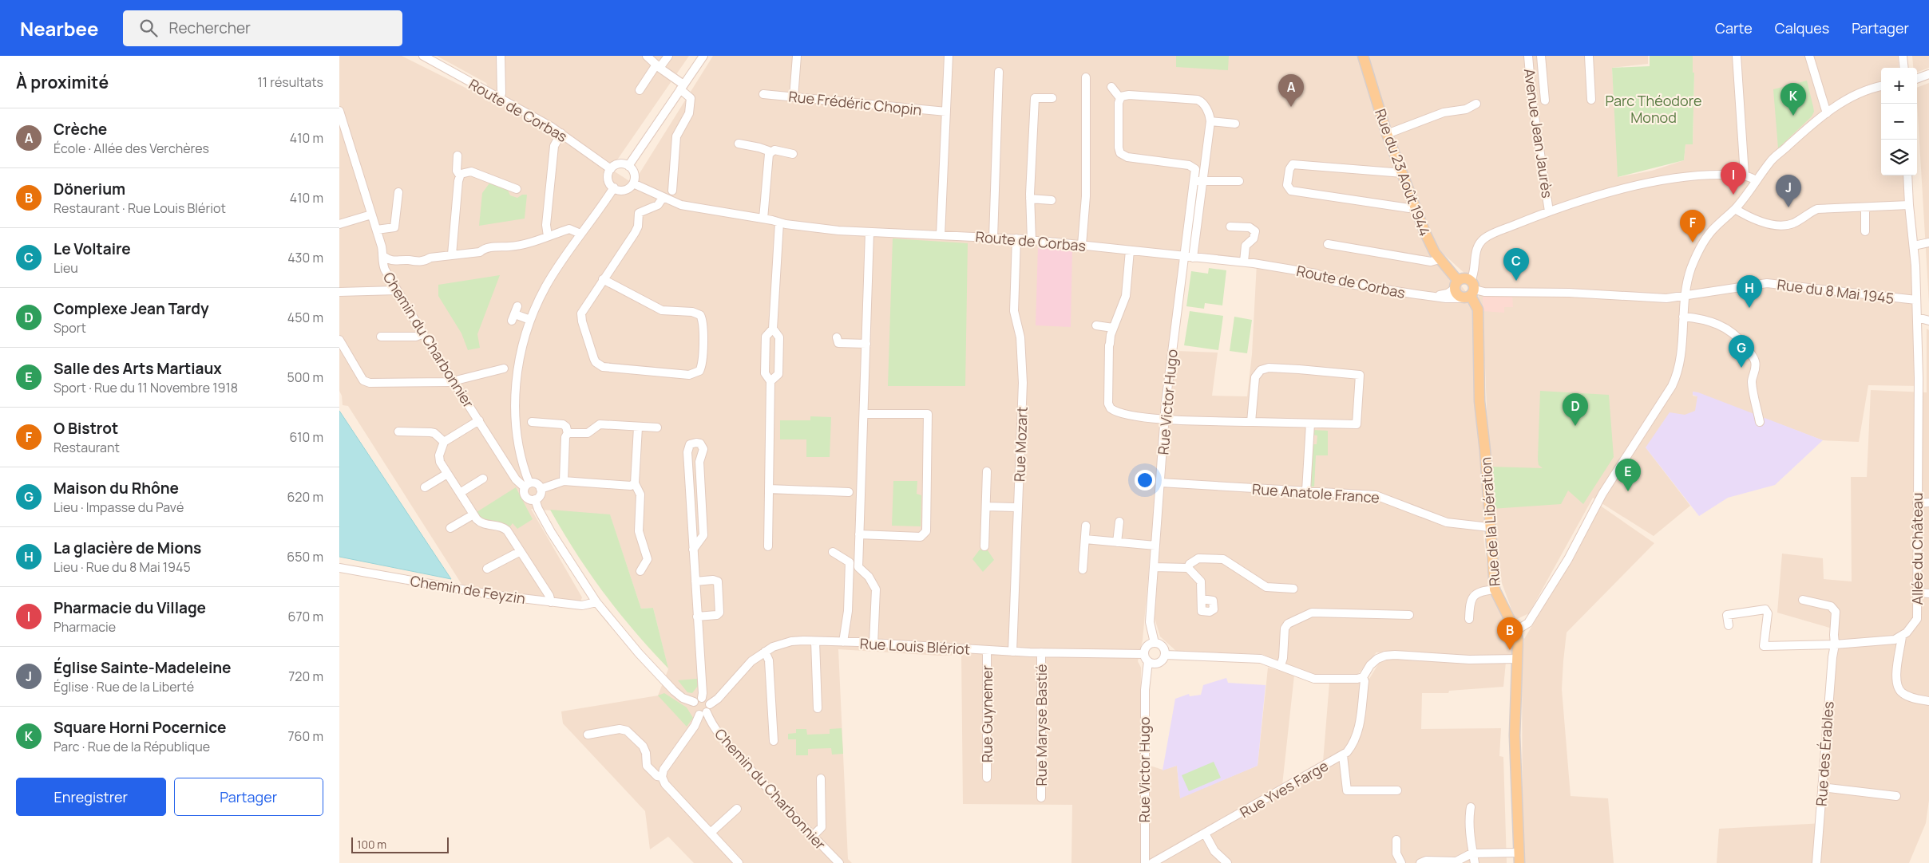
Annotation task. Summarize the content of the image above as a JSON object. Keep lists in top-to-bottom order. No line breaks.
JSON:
{"streets":{"main road":["Rue du 23 Août 1944","Rue de la Libération"],"street":["Rue Frédéric Chopin","Route de Corbas","Avenue Jean Jaurès","Rue du 8 Mai 1945","Chemin du Charbonnier","Rue Victor Hugo","Rue Mozart","Rue Anatole France","Allée du Château","Chemin de Feyzin","Rue Louis Blériot","Rue Guynemer","Rue Maryse Bastié","Rue des Érables","Rue Yves Farge"]},"crossings":[["Route de Corbas","Rue du 23 Août 1944"],["Route de Corbas","Rue du 8 Mai 1945"],["Route de Corbas","Rue Victor Hugo"],["Route de Corbas","Rue Mozart"],["Route de Corbas","Rue de la Libération"],["Rue du 23 Août 1944","Rue de la Libération"],["Rue du 8 Mai 1945","Rue de la Libération"],["Rue du 8 Mai 1945","Allée du Château"],["Chemin du Charbonnier","Rue Louis Blériot"],["Rue Victor Hugo","Rue Anatole France"],["Rue Victor Hugo","Rue Louis Blériot"],["Rue Mozart","Rue Louis Blériot"],["Rue Anatole France","Rue de la Libération"],["Rue Louis Blériot","Rue Guynemer"],["Rue Louis Blériot","Rue Maryse Bastié"]],"parks":["Parc Théodore Monod"],"scale_bar":"100 m","page":{"header":"Nearbee","search":"Rechercher","nav":["Carte","Calques","Partager"],"heading":["À proximité","11 résultats"],"map_buttons":["+","−"],"pins":["A","K","I","J","F","C","H","G","D","E","B"],"list":[{"mark":"A","name":"Crèche","note":"École · Allée des Verchères","value":"410 m"},{"mark":"B","name":"Dönerium","note":"Restaurant · Rue Louis Blériot","value":"410 m"},{"mark":"C","name":"Le Voltaire","note":"Lieu","value":"430 m"},{"mark":"D","name":"Complexe Jean Tardy","note":"Sport","value":"450 m"},{"mark":"E","name":"Salle des Arts Martiaux","note":"Sport · Rue du 11 Novembre 1918","value":"500 m"},{"mark":"F","name":"O Bistrot","note":"Restaurant","value":"610 m"},{"mark":"G","name":"Maison du Rhône","note":"Lieu · Impasse du Pavé","value":"620 m"},{"mark":"H","name":"La glacière de Mions","note":"Lieu · Rue du 8 Mai 1945","value":"650 m"},{"mark":"I","name":"Pharmacie du Village","note":"Pharmacie","value":"670 m"},{"mark":"J","name":"Église Sainte-Madeleine","note":"Église · Rue de la Liberté","value":"720 m"},{"mark":"K","name":"Square Horni Pocernice","note":"Parc · Rue de la République","value":"760 m"}],"buttons":["Enregistrer","Partager"],"scale":"100 m"}}
